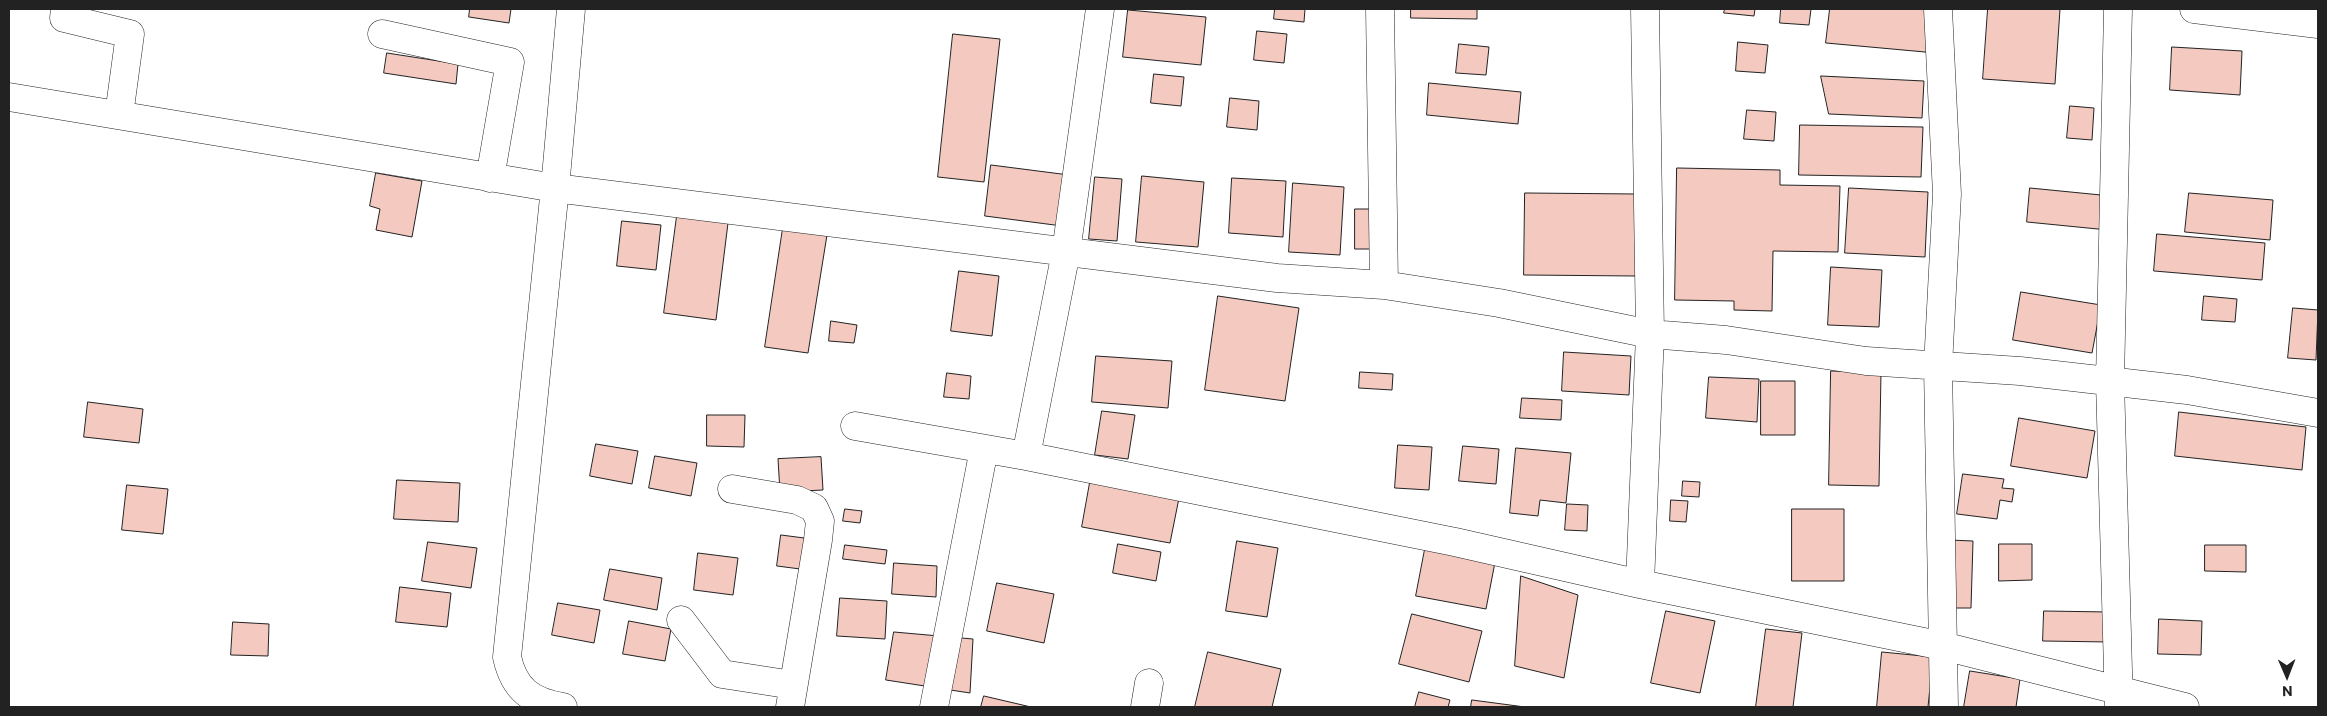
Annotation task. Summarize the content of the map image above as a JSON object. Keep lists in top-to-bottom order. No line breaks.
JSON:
{"north":"bottom"}
